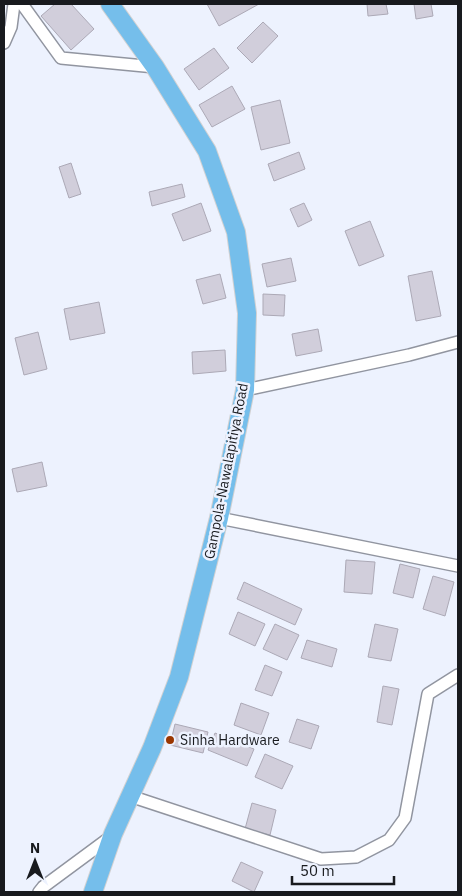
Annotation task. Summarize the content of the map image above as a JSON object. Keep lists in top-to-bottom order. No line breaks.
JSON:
{"streets":{"main road":["Gampola-Nawalapitiya Road"]},"places":["Sinha Hardware"],"scale_bar":"50 m","north":"top"}
